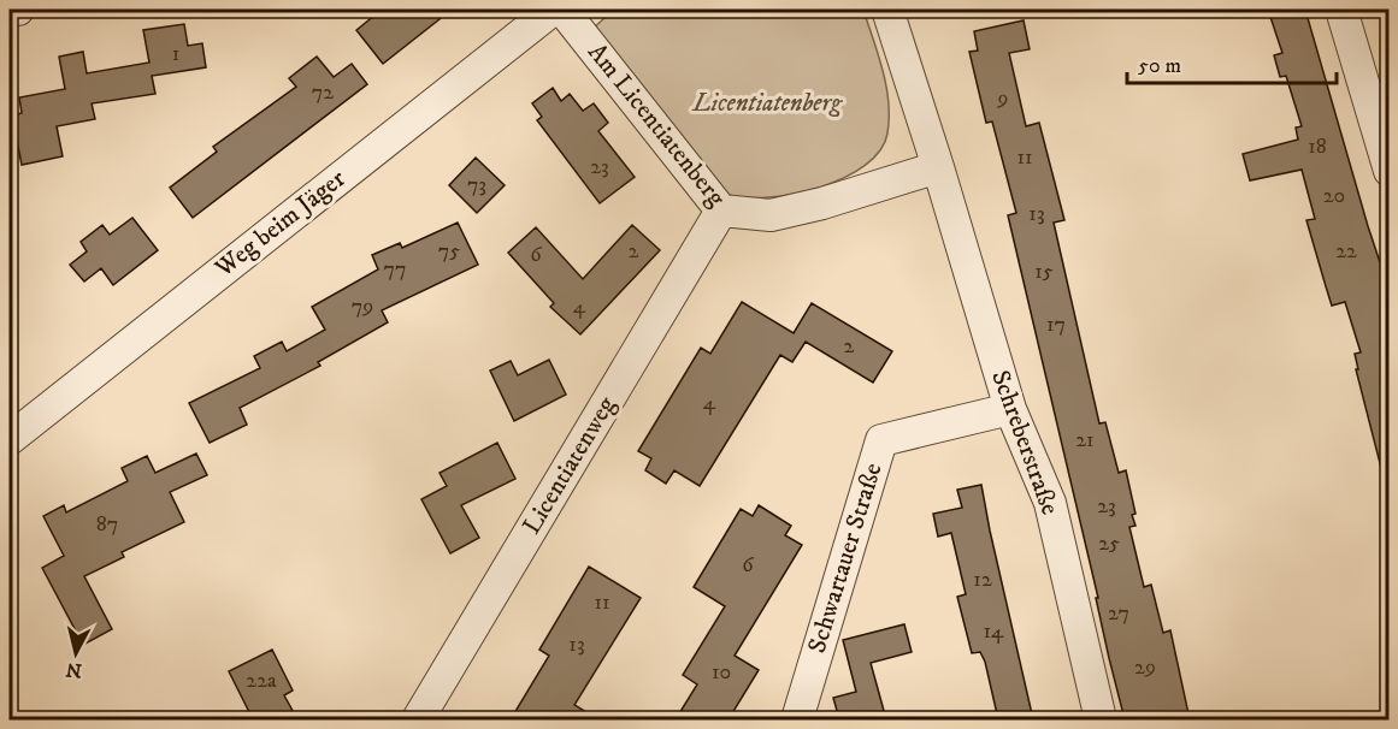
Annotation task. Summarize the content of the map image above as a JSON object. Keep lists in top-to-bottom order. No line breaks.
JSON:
{"streets":{"street":["Am Licentiatenberg","Weg beim Jäger","Schreberstraße","Licentiatenweg","Schwartauer Straße"]},"crossings":[["Am Licentiatenberg","Schreberstraße"],["Am Licentiatenberg","Licentiatenweg"],["Schreberstraße","Schwartauer Straße"]],"parks":["Licentiatenberg"],"house_numbers":["1","72","9","18","11","23","73","20","13","75","2","22","6","77","15","79","4","17","2","4","21","23","87","25","6","12","11","27","14","13","29","10","22a"],"scale_bar":"50 m","north":"bottom"}
